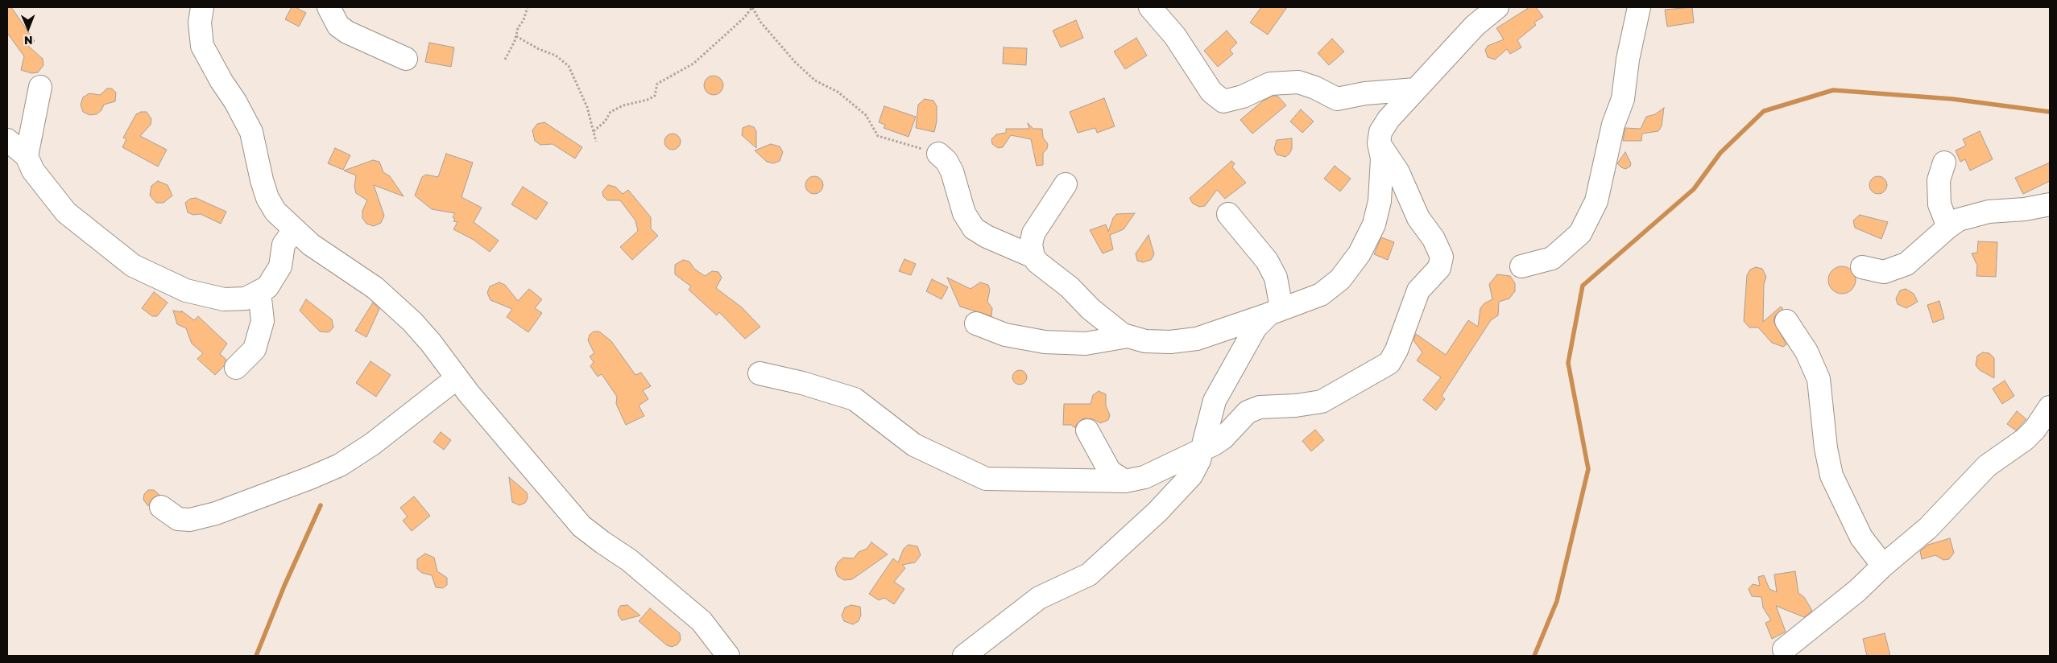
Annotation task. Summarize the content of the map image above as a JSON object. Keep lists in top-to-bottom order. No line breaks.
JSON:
{"north":"bottom"}
